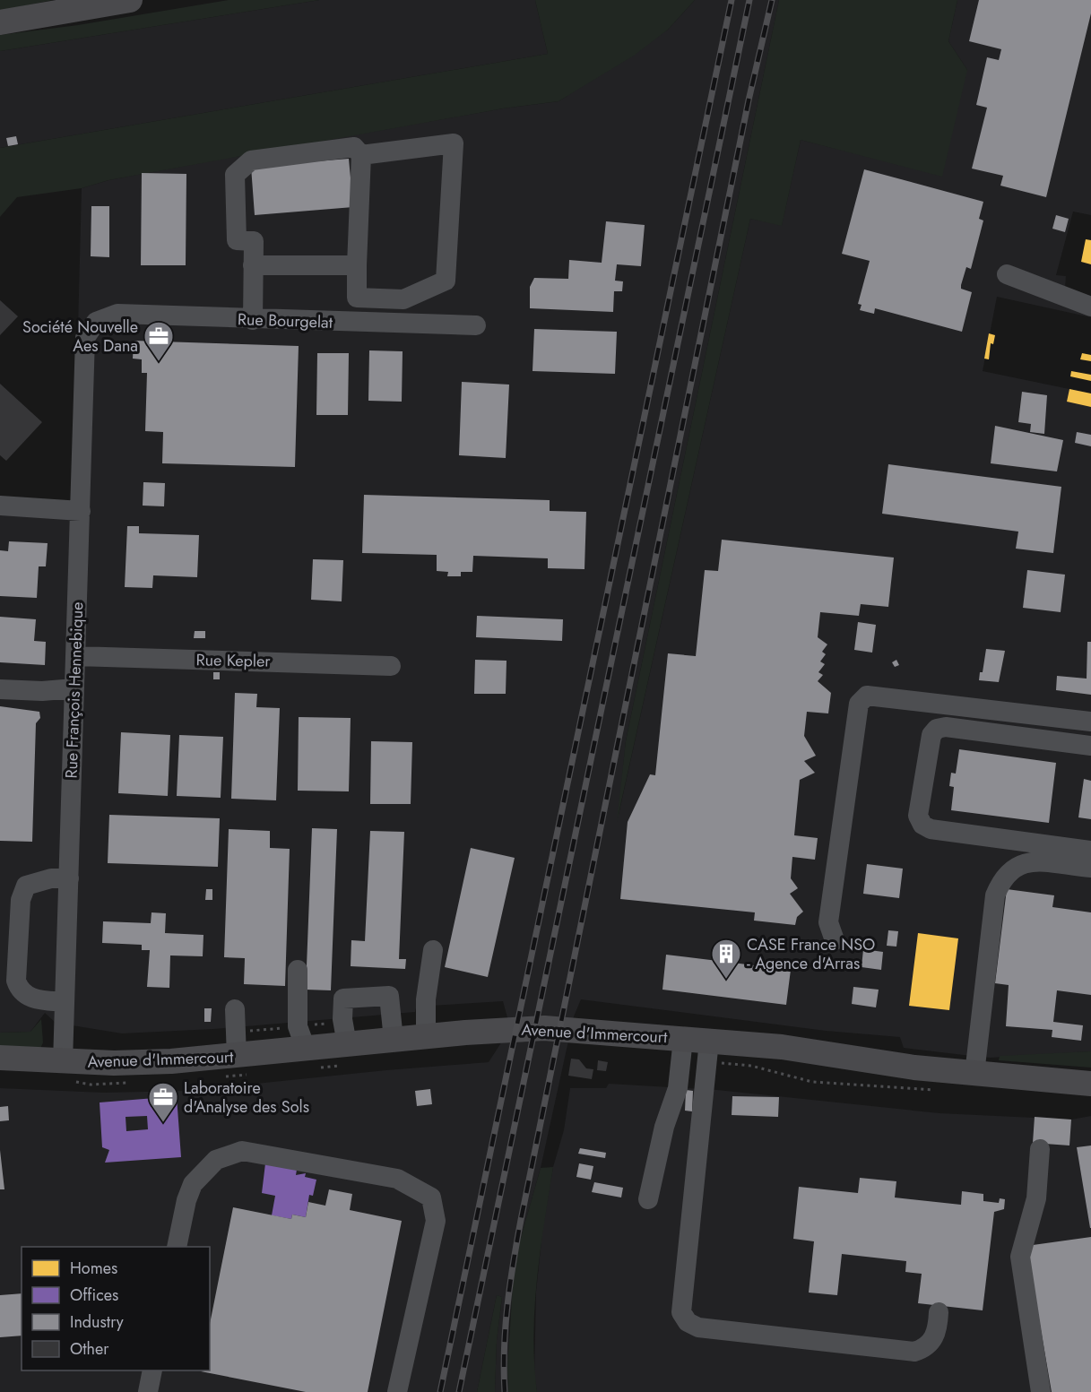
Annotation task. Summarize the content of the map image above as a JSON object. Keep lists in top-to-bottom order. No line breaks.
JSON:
{"streets":{"main road":["Avenue d'Immercourt"],"street":["Rue Bourgelat","Rue Kepler","Rue François Hennebique"]},"crossings":[["Rue Bourgelat","Rue François Hennebique"],["Rue Kepler","Rue François Hennebique"],["Rue François Hennebique","Avenue d'Immercourt"]],"places":{"office":["Société Nouvelle Aes Dana","Laboratoire d'Analyse des Sols"],"building":["CASE France NSO - Agence d'Arras"]},"legend":["Homes","Offices","Industry","Other"]}
